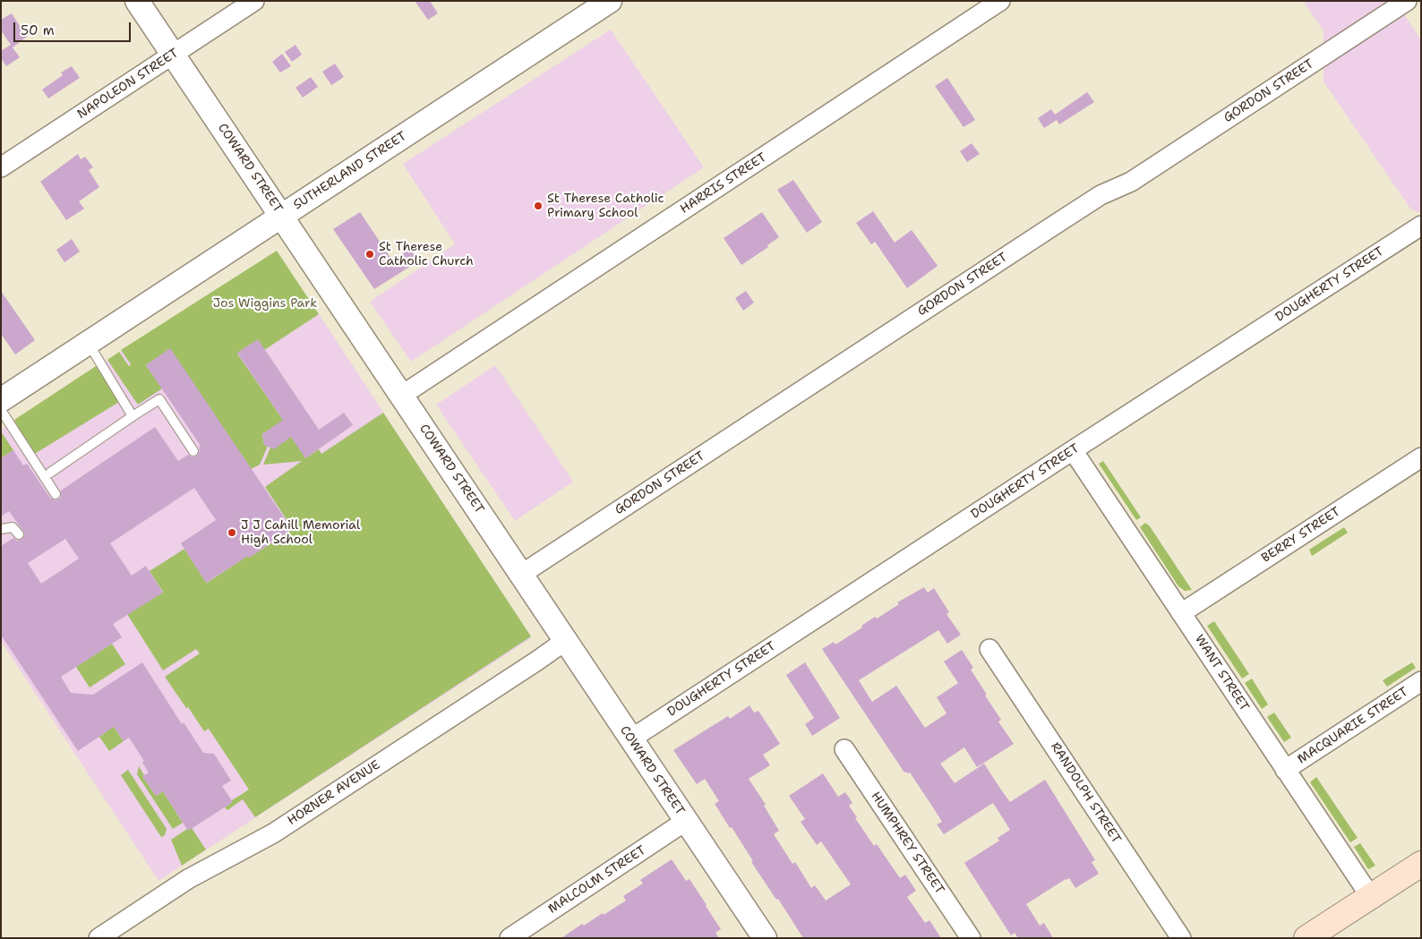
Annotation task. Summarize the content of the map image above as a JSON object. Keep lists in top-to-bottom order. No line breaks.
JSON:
{"streets":{"street":["NAPOLEON STREET","GORDON STREET","COWARD STREET","SUTHERLAND STREET","HARRIS STREET","DOUGHERTY STREET","BERRY STREET","WANT STREET","MACQUARIE STREET","HORNER AVENUE","RANDOLPH STREET","HUMPHREY STREET","MALCOLM STREET"]},"crossings":[["NAPOLEON STREET","COWARD STREET"],["GORDON STREET","COWARD STREET"],["COWARD STREET","SUTHERLAND STREET"],["COWARD STREET","HARRIS STREET"],["COWARD STREET","DOUGHERTY STREET"],["COWARD STREET","HORNER AVENUE"],["COWARD STREET","MALCOLM STREET"],["DOUGHERTY STREET","WANT STREET"],["BERRY STREET","WANT STREET"],["WANT STREET","MACQUARIE STREET"]],"parks":["Jos Wiggins Park"],"places":["St Therese Catholic Primary School","St Therese Catholic Church","J J Cahill Memorial High School"],"scale_bar":"50 m"}
